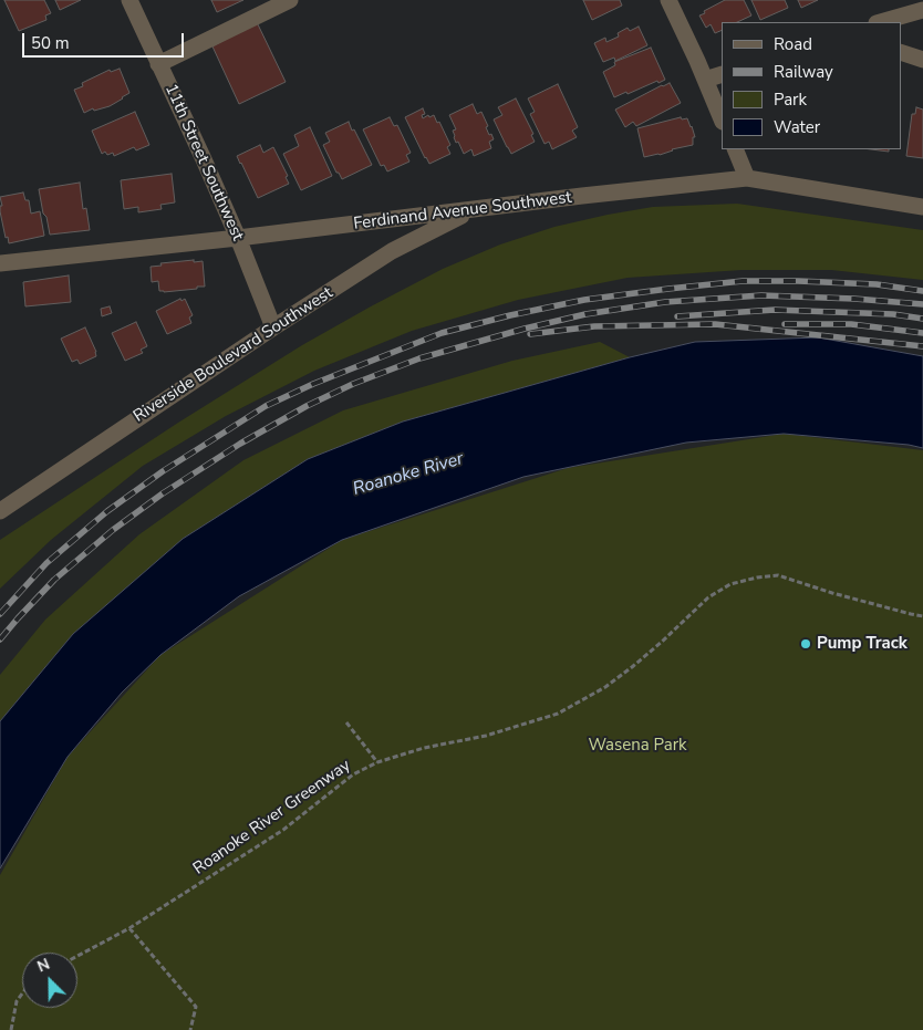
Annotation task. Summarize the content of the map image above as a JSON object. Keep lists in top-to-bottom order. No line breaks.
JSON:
{"streets":{"street":["11th Street Southwest","Ferdinand Avenue Southwest","Riverside Boulevard Southwest"],"path":["Roanoke River Greenway"]},"crossings":[["11th Street Southwest","Ferdinand Avenue Southwest"],["11th Street Southwest","Riverside Boulevard Southwest"],["Ferdinand Avenue Southwest","Riverside Boulevard Southwest"]],"water":["Roanoke River"],"parks":["Wasena Park"],"places":["Pump Track"],"legend":["Road","Railway","Park","Water"],"scale_bar":"50 m","north":"top left"}
